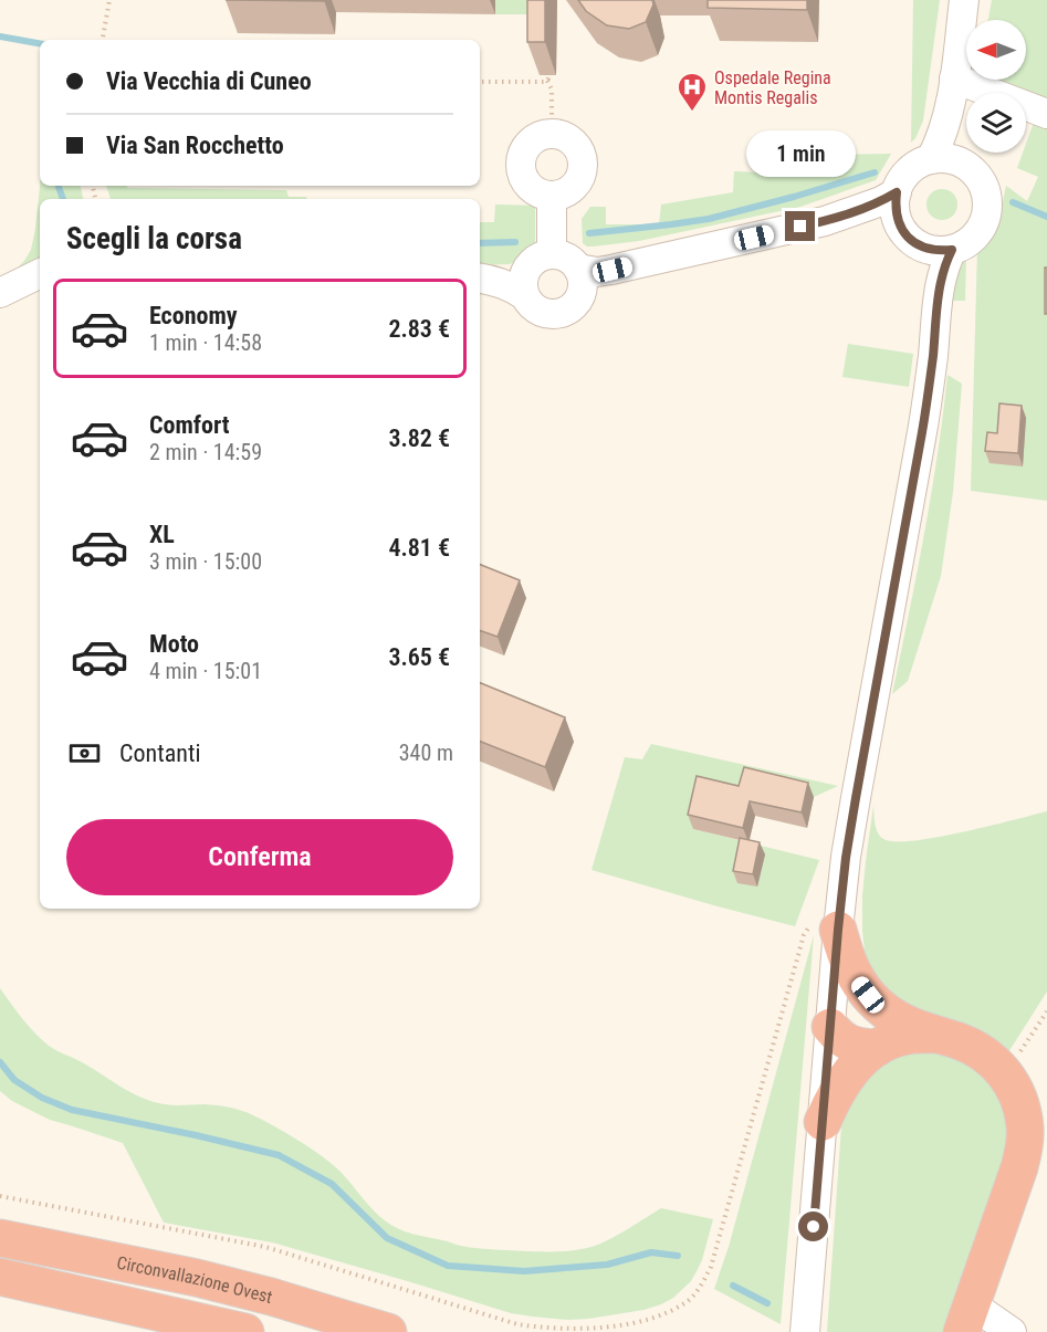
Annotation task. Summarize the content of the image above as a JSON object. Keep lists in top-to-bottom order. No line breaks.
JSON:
{"streets":{"highway":["Circonvallazione Ovest"]},"places":{"hospital":["Ospedale Regina Montis Regalis"]},"north":"left","page":{"banner":["Via Vecchia di Cuneo","Via San Rocchetto"],"bubble":"1 min","heading":"Scegli la corsa","list":[{"name":"Economy","note":"1 min · 14:58","value":"2.83 €"},{"name":"Comfort","note":"2 min · 14:59","value":"3.82 €"},{"name":"XL","note":"3 min · 15:00","value":"4.81 €"},{"name":"Moto","note":"4 min · 15:01","value":"3.65 €"}],"pay":["Contanti","340 m"],"buttons":"Conferma"}}
